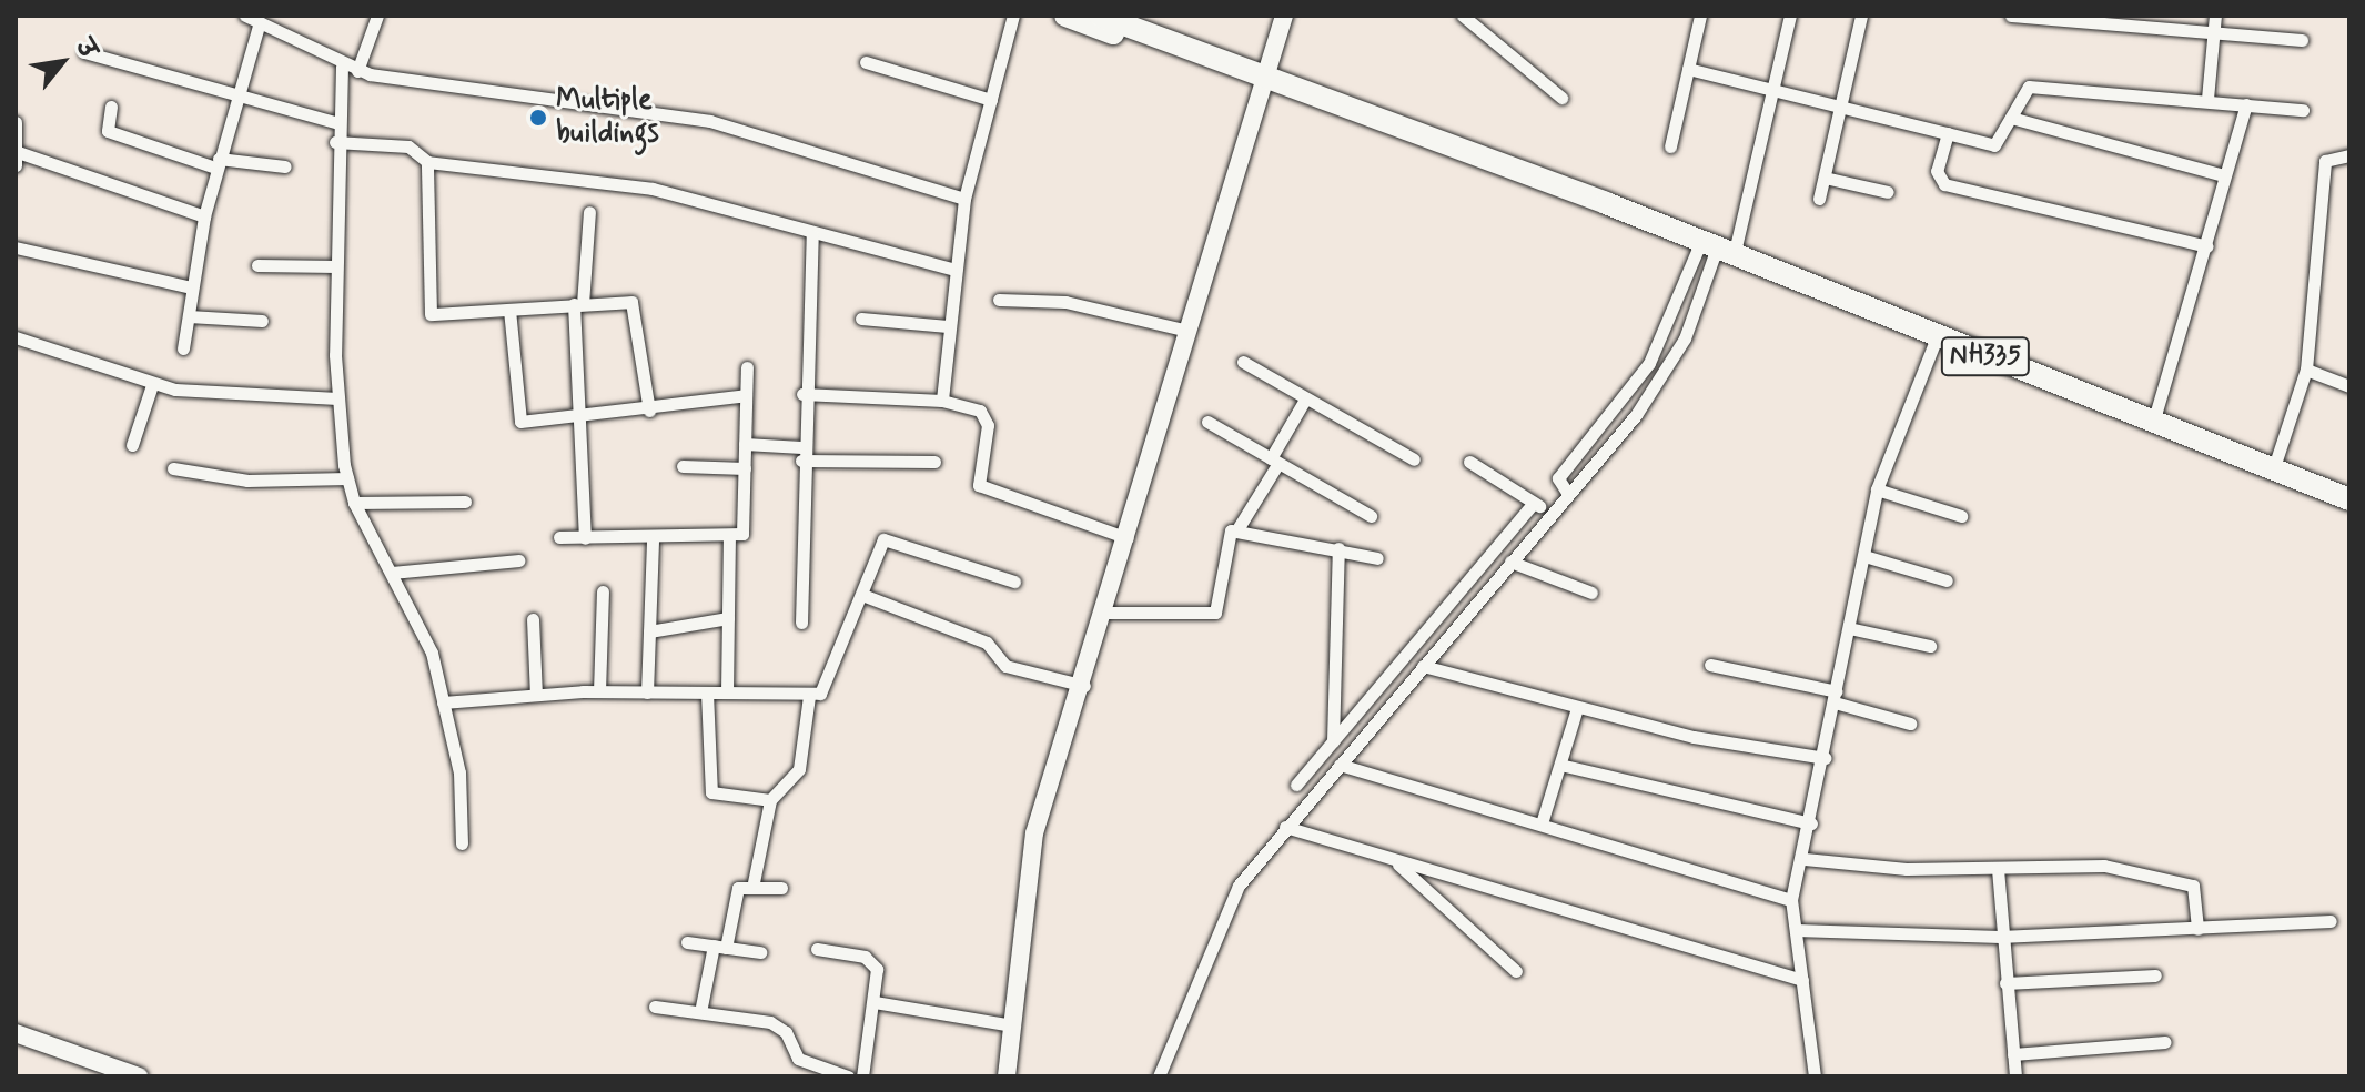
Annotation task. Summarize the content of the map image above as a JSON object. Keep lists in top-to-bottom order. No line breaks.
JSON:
{"streets":{"highway":["NH335"]},"places":["Multiple buildings"],"north":"top right"}
